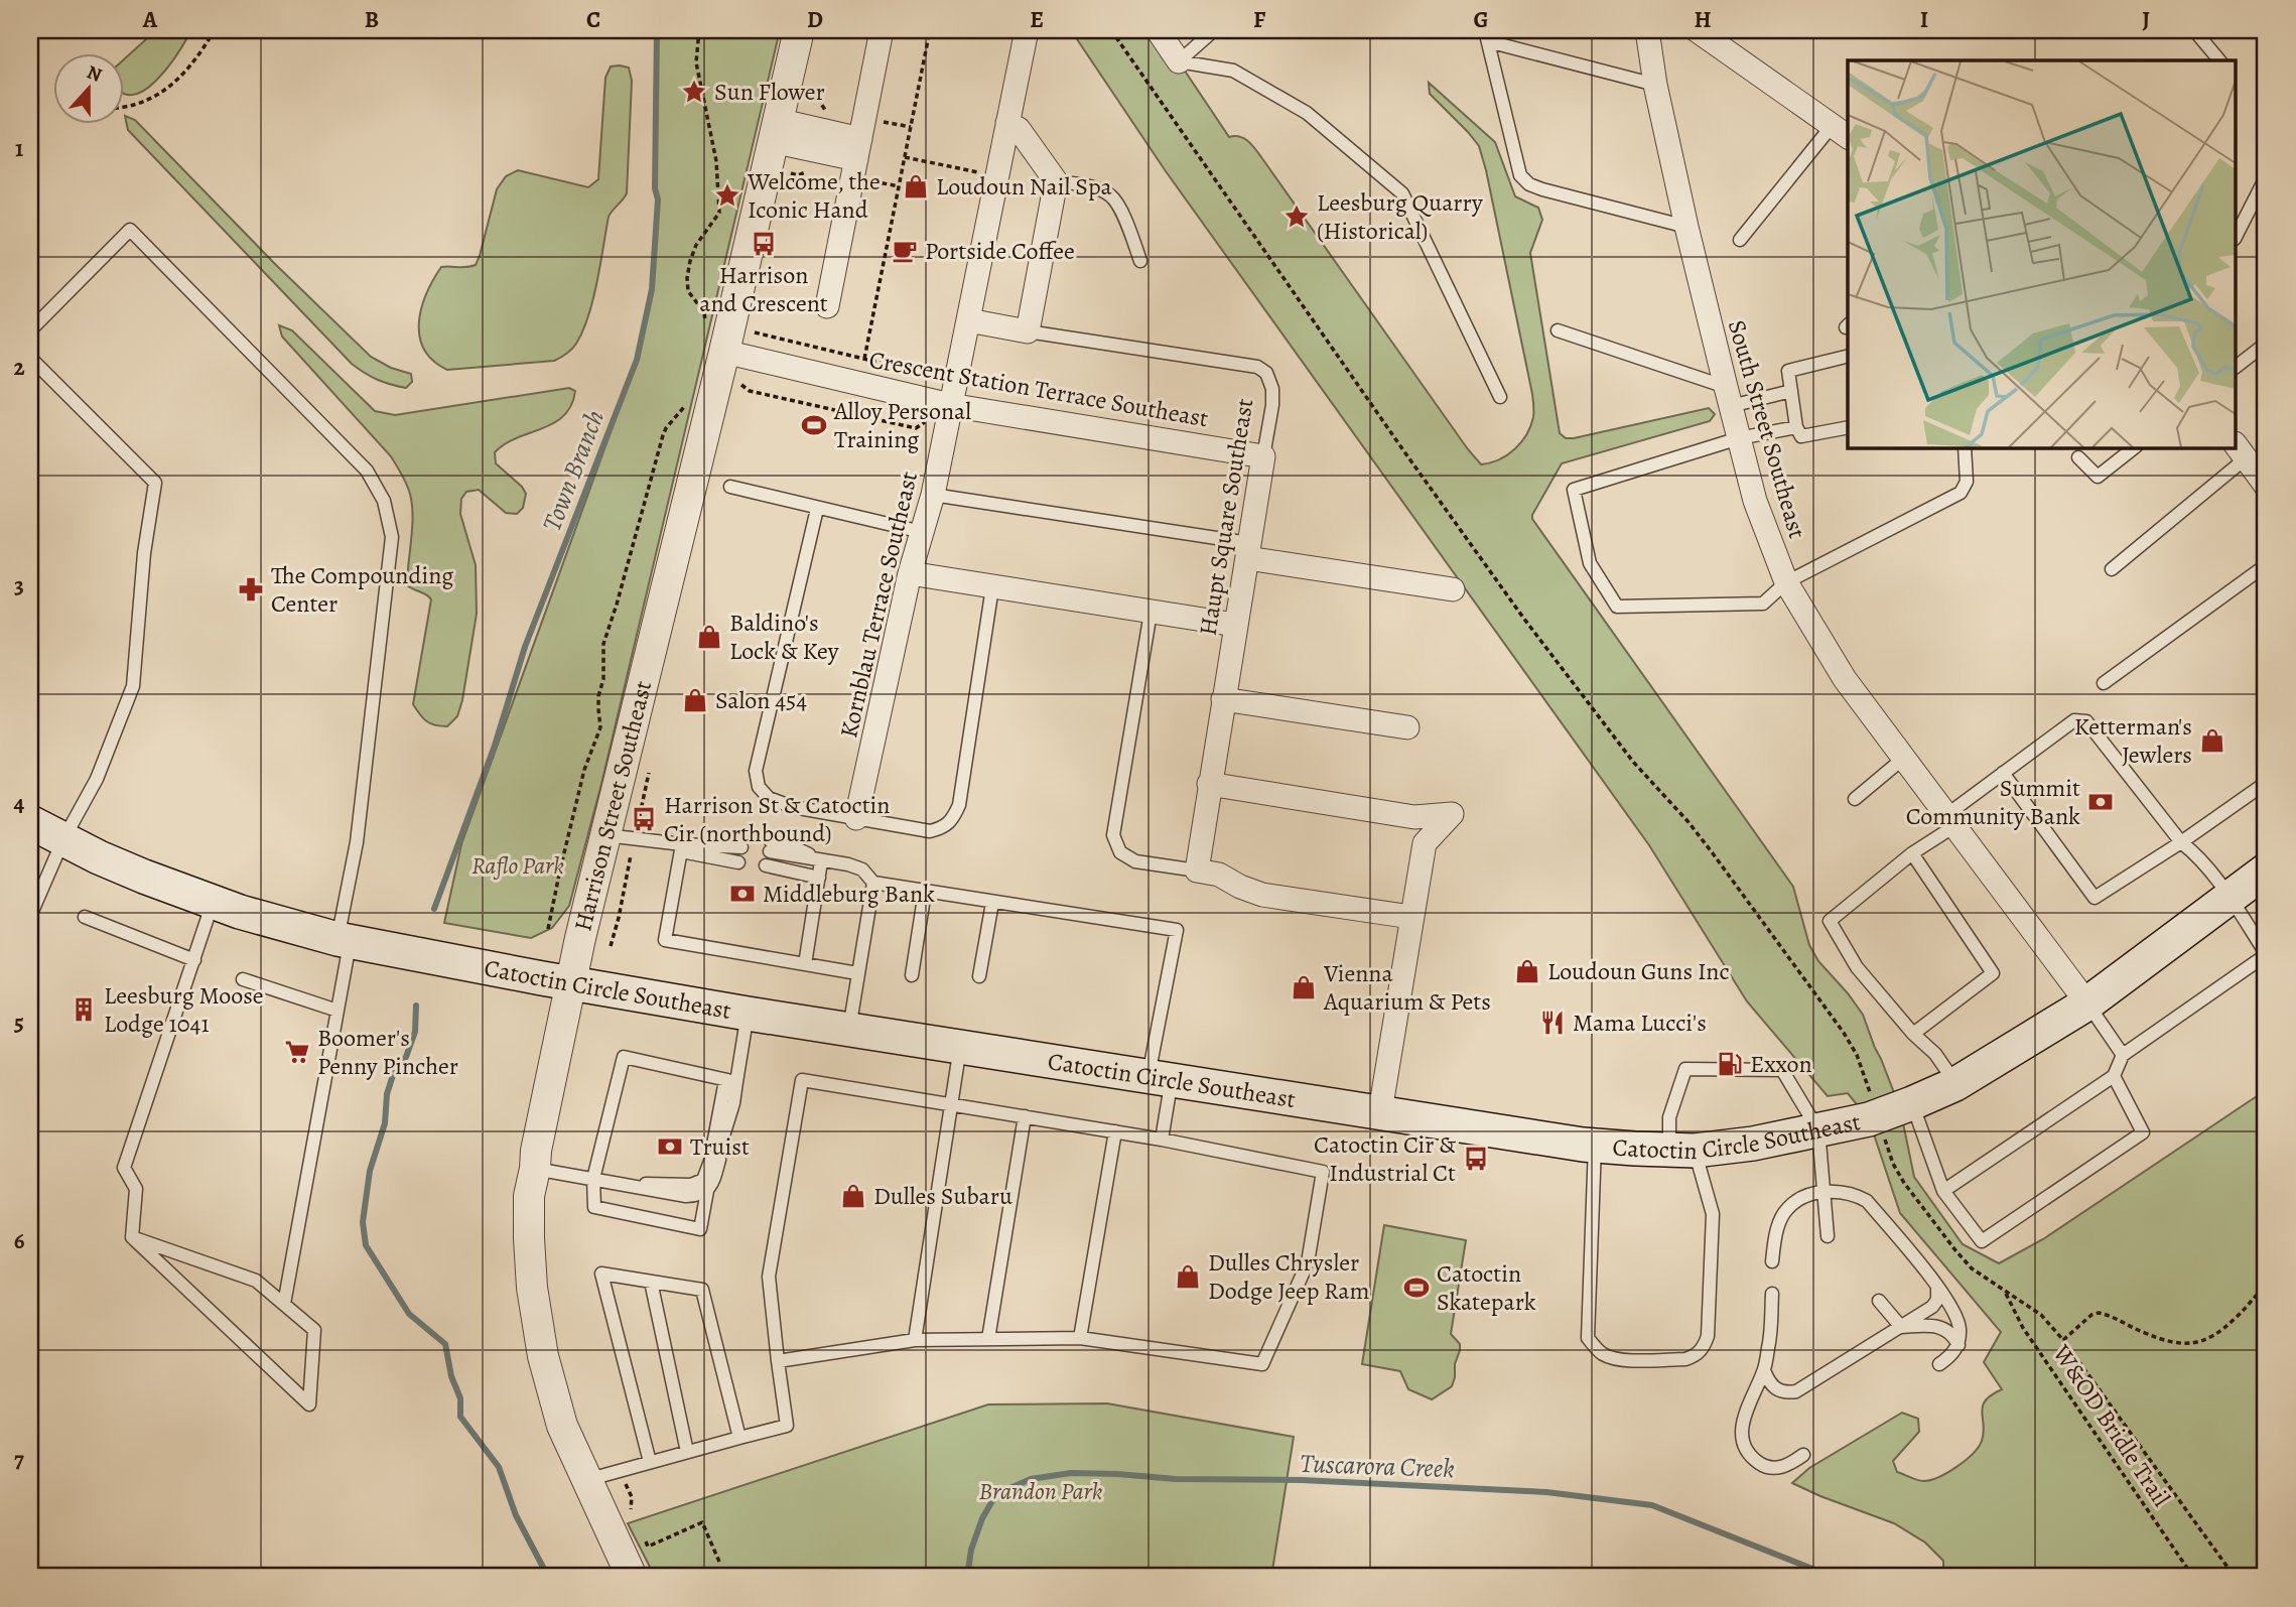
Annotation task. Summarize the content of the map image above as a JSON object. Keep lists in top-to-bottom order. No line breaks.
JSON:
{"streets":{"main road":["Catoctin Circle Southeast"],"street":["Crescent Station Terrace Southeast","South Street Southeast","Haupt Square Southeast","Kornblau Terrace Southeast","Harrison Street Southeast"],"path":["W&OD Bridle Trail"]},"crossings":[["Crescent Station Terrace Southeast","Haupt Square Southeast"],["Crescent Station Terrace Southeast","Kornblau Terrace Southeast"],["Crescent Station Terrace Southeast","Harrison Street Southeast"],["South Street Southeast","Catoctin Circle Southeast"],["Harrison Street Southeast","Catoctin Circle Southeast"]],"water":["Town Branch","Tuscarora Creek"],"parks":["Raflo Park","Brandon Park"],"places":{"place":["Sun Flower","Welcome, the Iconic Hand","Leesburg Quarry (Historical)"],"shop":["Loudoun Nail Spa","Baldino's Lock & Key","Salon 454","Ketterman's Jewlers","Loudoun Guns Inc","Vienna Aquarium & Pets","Dulles Subaru","Dulles Chrysler Dodge Jeep Ram"],"bus stop":["Harrison and Crescent","Harrison St & Catoctin Cir (northbound)","Catoctin Cir & Industrial Ct"],"cafe":["Portside Coffee"],"sports":["Alloy Personal Training","Catoctin Skatepark"],"pharmacy":["The Compounding Center"],"bank":["Summit Community Bank","Middleburg Bank","Truist"],"building":["Leesburg Moose Lodge 1041"],"restaurant":["Mama Lucci's"],"supermarket":["Boomer's Penny Pincher"],"fuel station":["Exxon"]},"north":"top","grid":{"columns":["A","B","C","D","E","F","G","H","I","J"],"rows":["1","2","3","4","5","6","7"]}}
